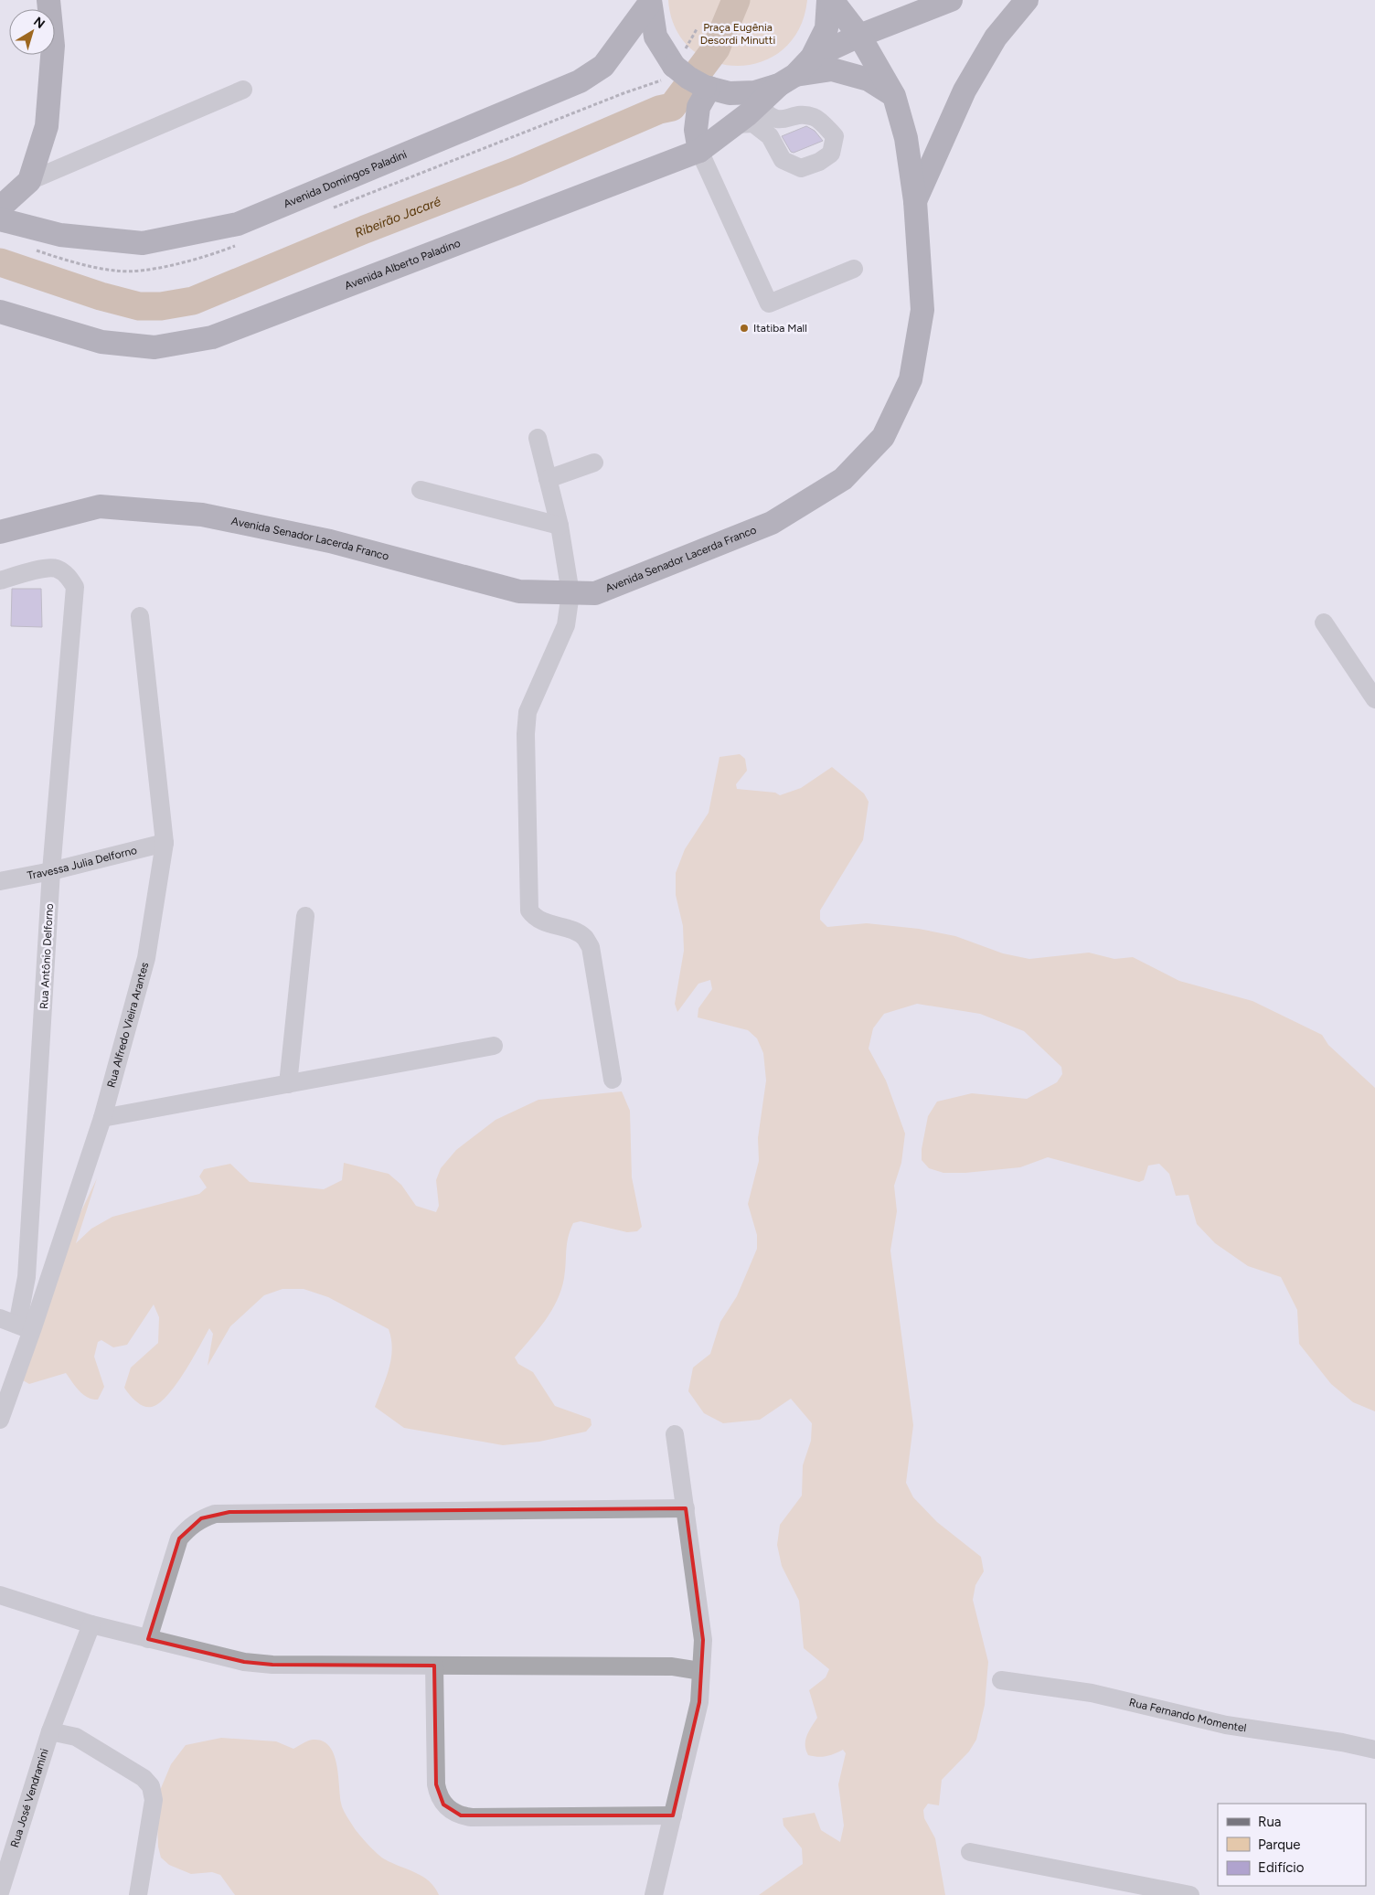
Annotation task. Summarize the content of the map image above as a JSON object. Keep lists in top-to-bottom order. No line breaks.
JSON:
{"streets":{"main road":["Avenida Domingos Paladini","Avenida Alberto Paladino","Avenida Senador Lacerda Franco"],"street":["Travessa Julia Delforno","Rua Antônio Delforno","Rua Alfredo Vieira Arantes","Rua Fernando Momentel","Rua José Vendramini"]},"crossings":[["Avenida Domingos Paladini","Avenida Alberto Paladino"],["Avenida Domingos Paladini","Avenida Senador Lacerda Franco"],["Travessa Julia Delforno","Rua Antônio Delforno"],["Travessa Julia Delforno","Rua Alfredo Vieira Arantes"],["Rua Antônio Delforno","Rua Alfredo Vieira Arantes"]],"water":["Ribeirão Jacaré"],"parks":["Praça Eugênia Desordi Minutti"],"places":["Itatiba Mall"],"legend":["Rua","Parque","Edifício"],"north":"top right"}
